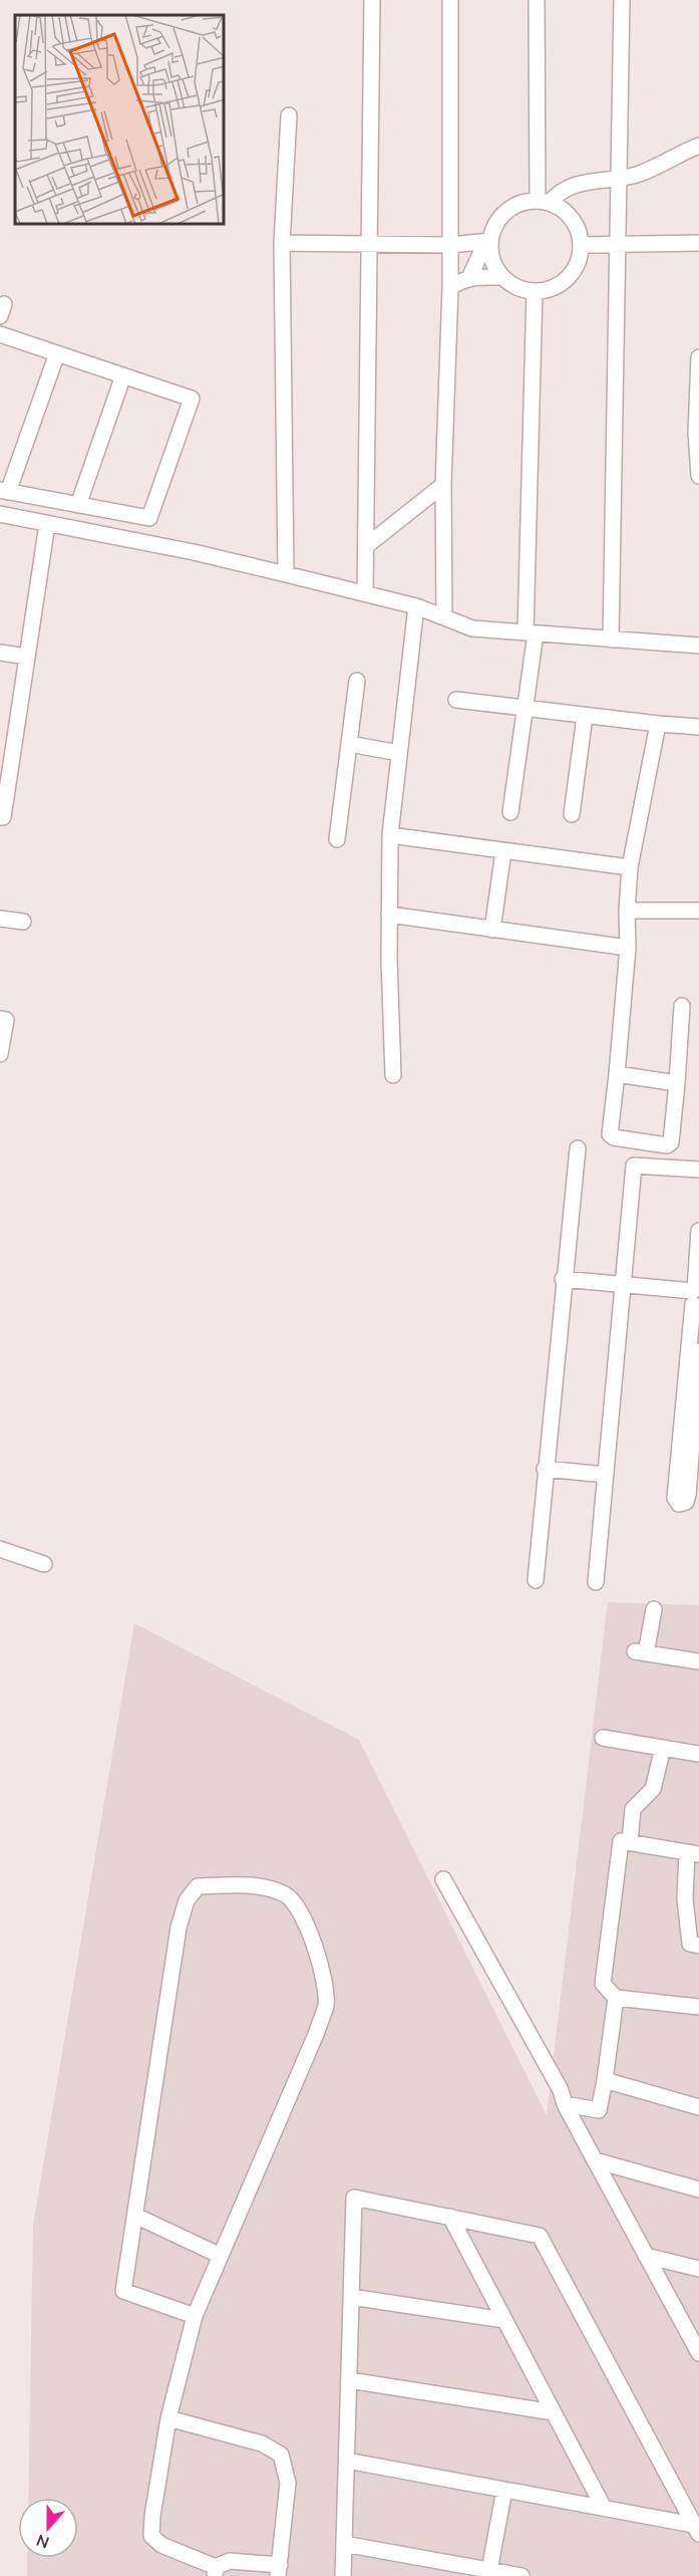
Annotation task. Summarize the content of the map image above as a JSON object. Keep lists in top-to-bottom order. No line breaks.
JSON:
{"north":"bottom"}
